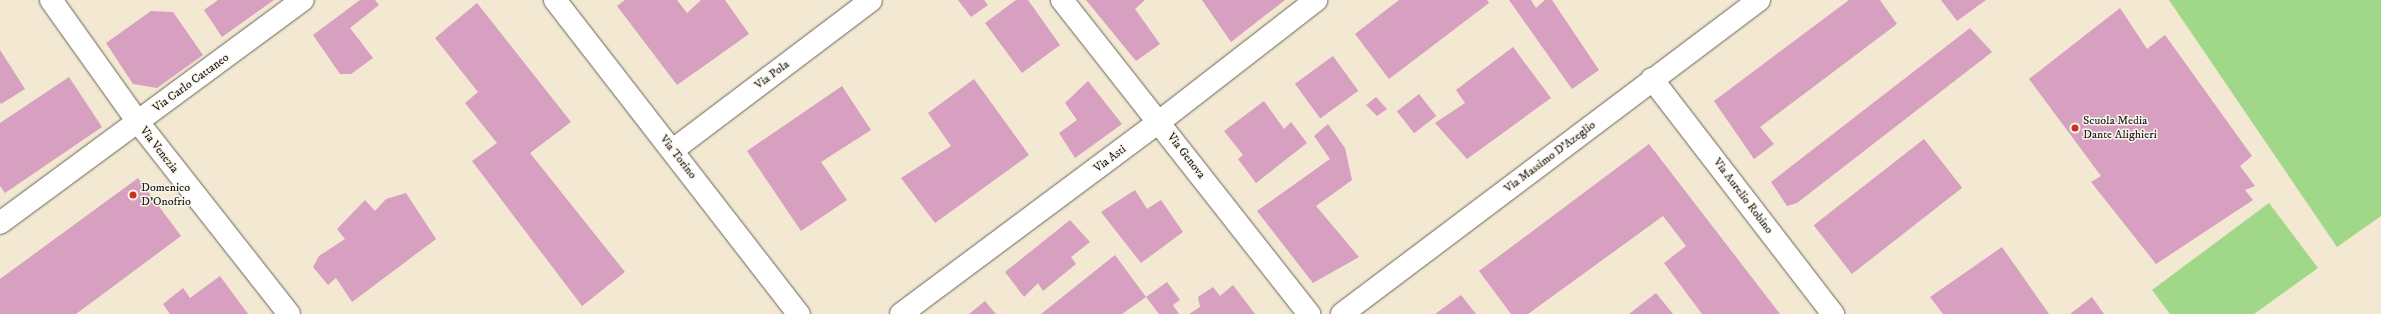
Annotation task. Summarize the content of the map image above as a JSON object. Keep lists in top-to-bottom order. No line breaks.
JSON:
{"streets":{"street":["Via Pola","Via Carlo Cattaneo","Via Venezia","Via Genova","Via Torino","Via Massimo D'Azeglio","Via Asti","Via Aurelio Robino"]},"crossings":[["Via Pola","Via Torino"],["Via Carlo Cattaneo","Via Venezia"],["Via Genova","Via Asti"],["Via Massimo D'Azeglio","Via Aurelio Robino"]],"places":["Scuola Media Dante Alighieri","Domenico D'Onofrio"]}
